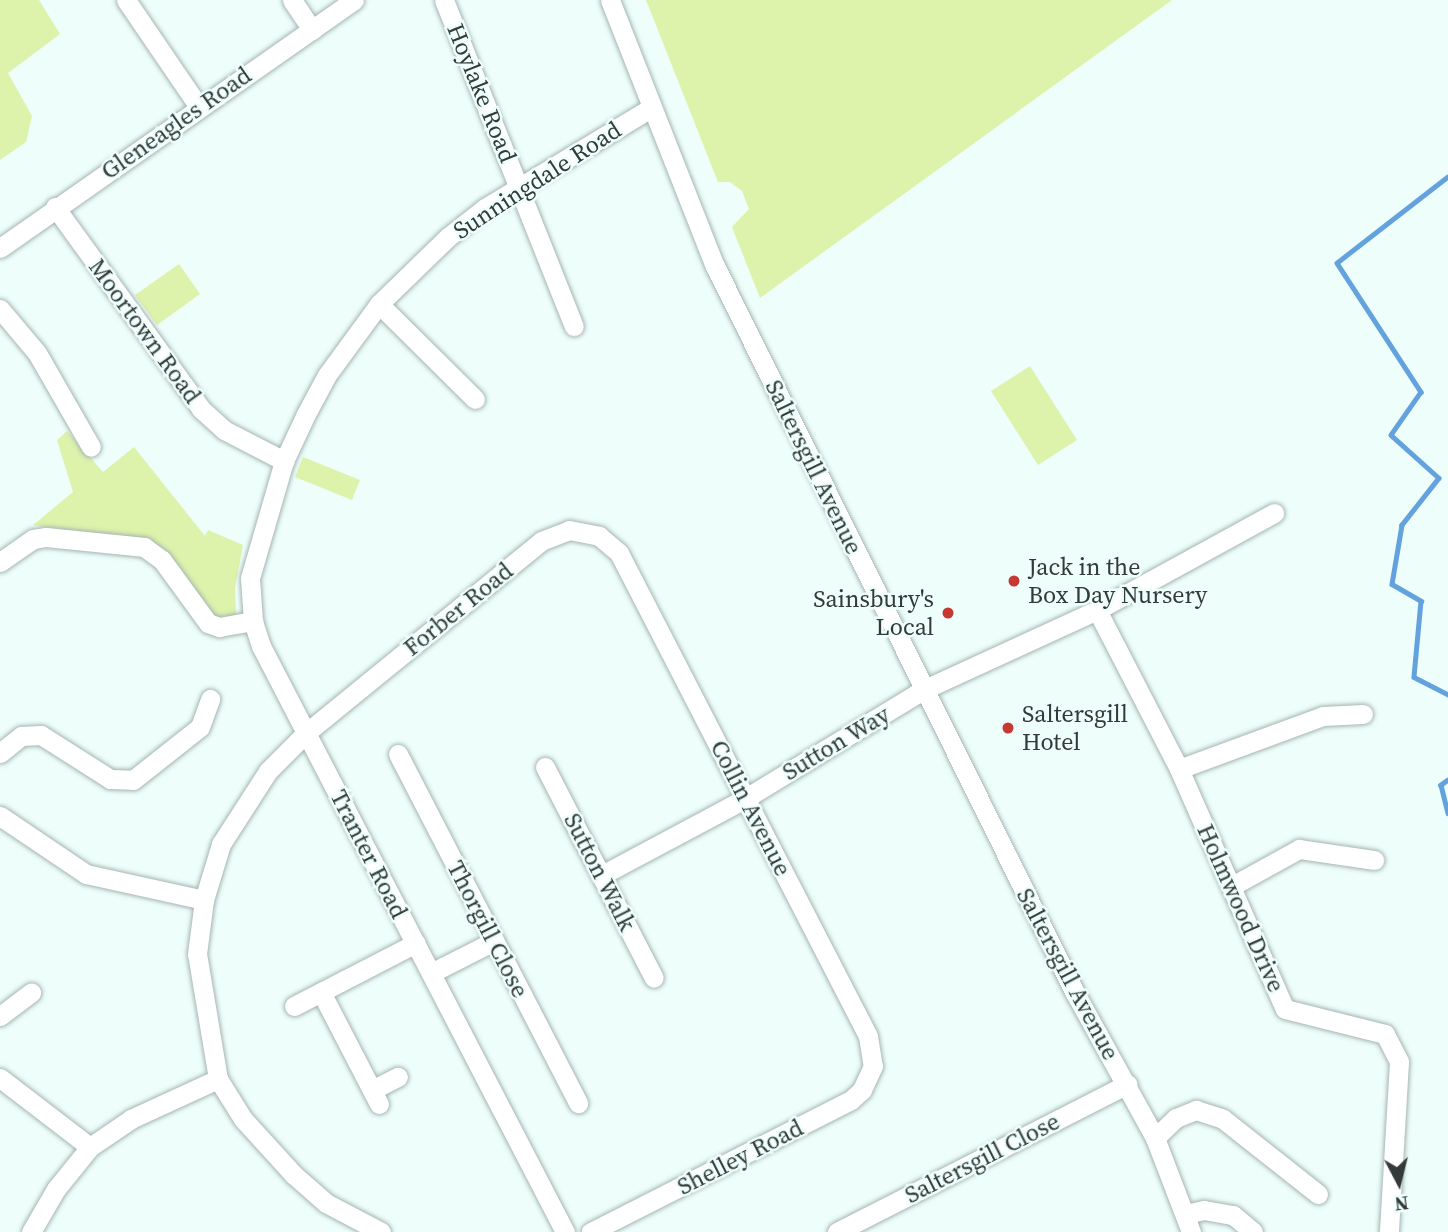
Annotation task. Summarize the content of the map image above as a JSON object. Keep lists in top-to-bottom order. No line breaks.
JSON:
{"streets":{"street":["Hoylake Road","Gleneagles Road","Sunningdale Road","Moortown Road","Saltersgill Avenue","Forber Road","Sutton Way","Collin Avenue","Tranter Road","Sutton Walk","Holmwood Drive","Thorgill Close","Shelley Road","Saltersgill Close"]},"crossings":[["Hoylake Road","Sunningdale Road"],["Gleneagles Road","Moortown Road"],["Sunningdale Road","Moortown Road"],["Sunningdale Road","Saltersgill Avenue"],["Sunningdale Road","Tranter Road"],["Moortown Road","Tranter Road"],["Saltersgill Avenue","Sutton Way"],["Saltersgill Avenue","Saltersgill Close"],["Forber Road","Collin Avenue"],["Forber Road","Tranter Road"],["Sutton Way","Collin Avenue"],["Sutton Way","Sutton Walk"],["Sutton Way","Holmwood Drive"],["Collin Avenue","Shelley Road"]],"places":["Jack in the Box Day Nursery","Sainsbury's Local","Saltersgill Hotel"],"north":"bottom"}
